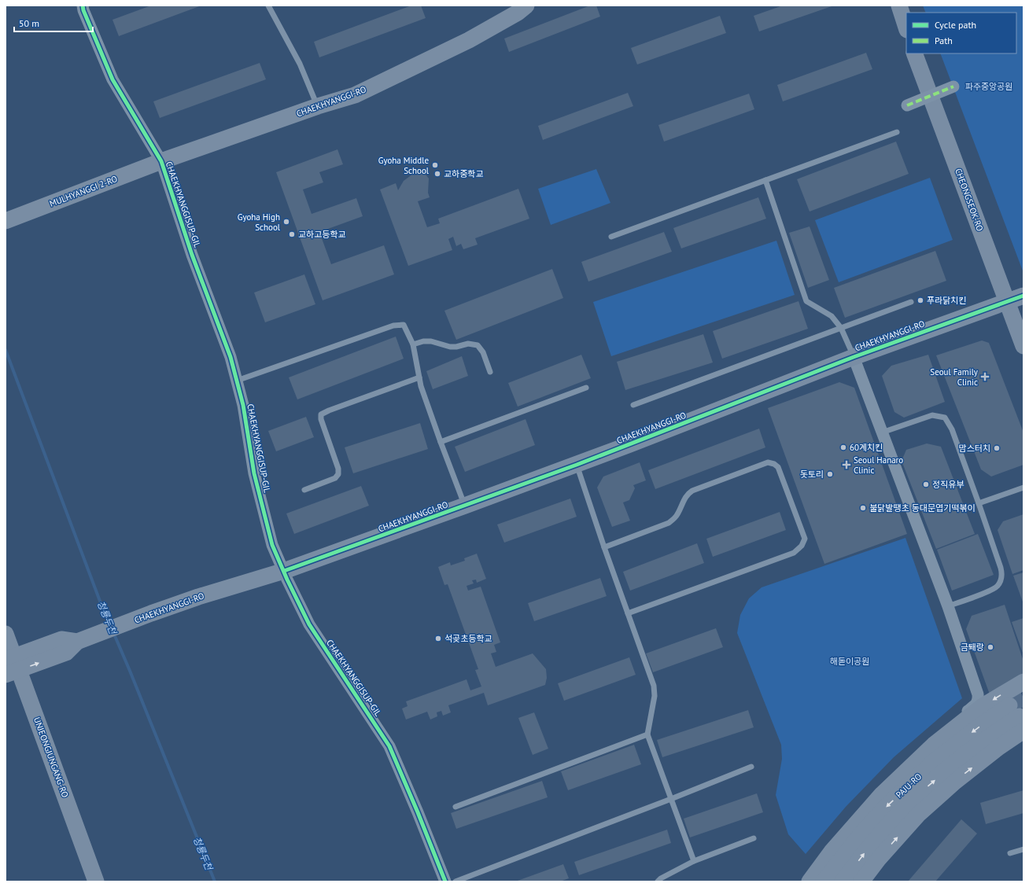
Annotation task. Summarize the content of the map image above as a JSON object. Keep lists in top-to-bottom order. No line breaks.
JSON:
{"streets":{"main road":["CHAEKHYANGGI-RO","MULHYANGGI 2-RO","CHEONGSEOK-RO","UNJEONGJUNGANG-RO","PAJU-RO"],"street":["CHAEKHYANGGISUP-GIL"]},"crossings":[["CHAEKHYANGGI-RO","MULHYANGGI 2-RO"],["CHAEKHYANGGI-RO","CHEONGSEOK-RO"],["CHAEKHYANGGI-RO","CHAEKHYANGGISUP-GIL"],["CHAEKHYANGGI-RO","UNJEONGJUNGANG-RO"],["MULHYANGGI 2-RO","CHAEKHYANGGISUP-GIL"]],"water":["청룡두천"],"parks":["파주중앙공원","해돋이공원"],"places":{"other":["Gyoha Middle School","교하중학교","Gyoha High School","교하고등학교","푸라닭치킨","60계치킨","맘스터치","돗토리","정직유부","불닭발땡초 동대문엽기떡볶이","석곶초등학교","금퇘랑"],"health":["Seoul Family Clinic","Seoul Hanaro Clinic"]},"legend":["Cycle path","Path"],"scale_bar":"50 m"}
